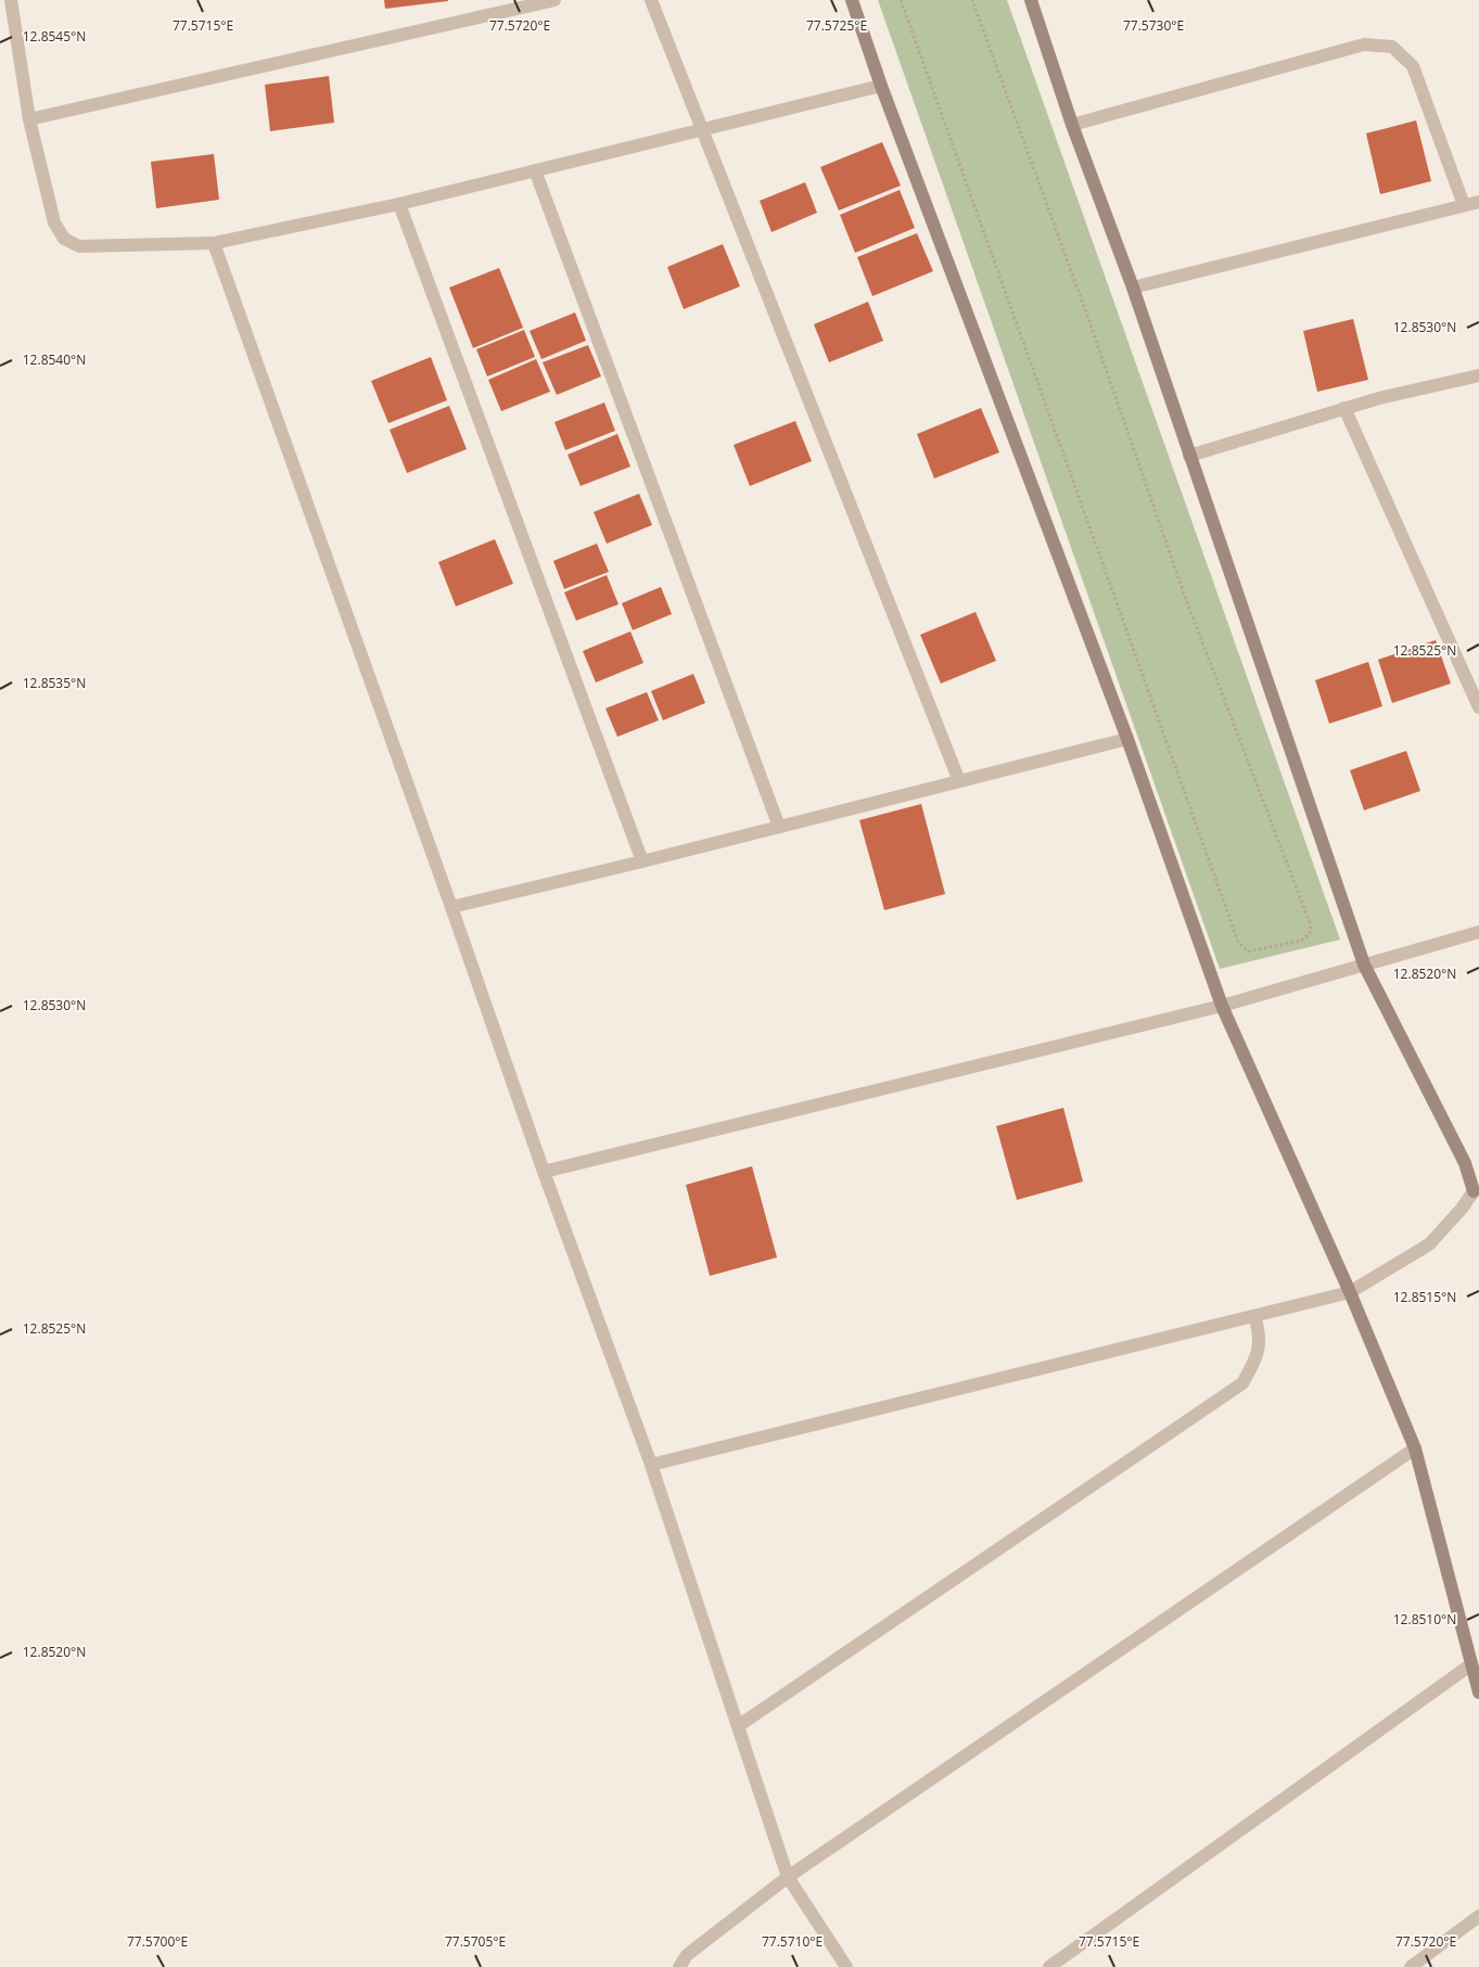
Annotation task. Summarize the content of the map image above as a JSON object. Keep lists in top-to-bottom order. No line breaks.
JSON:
{"coordinates":["77.5715°E","77.5720°E","77.5730°E","77.5725°E","12.8545°N","12.8530°N","12.8540°N","12.8525°N","12.8535°N","12.8520°N","12.8515°N","12.8510°N","77.5700°E","77.5705°E","77.5710°E"]}
